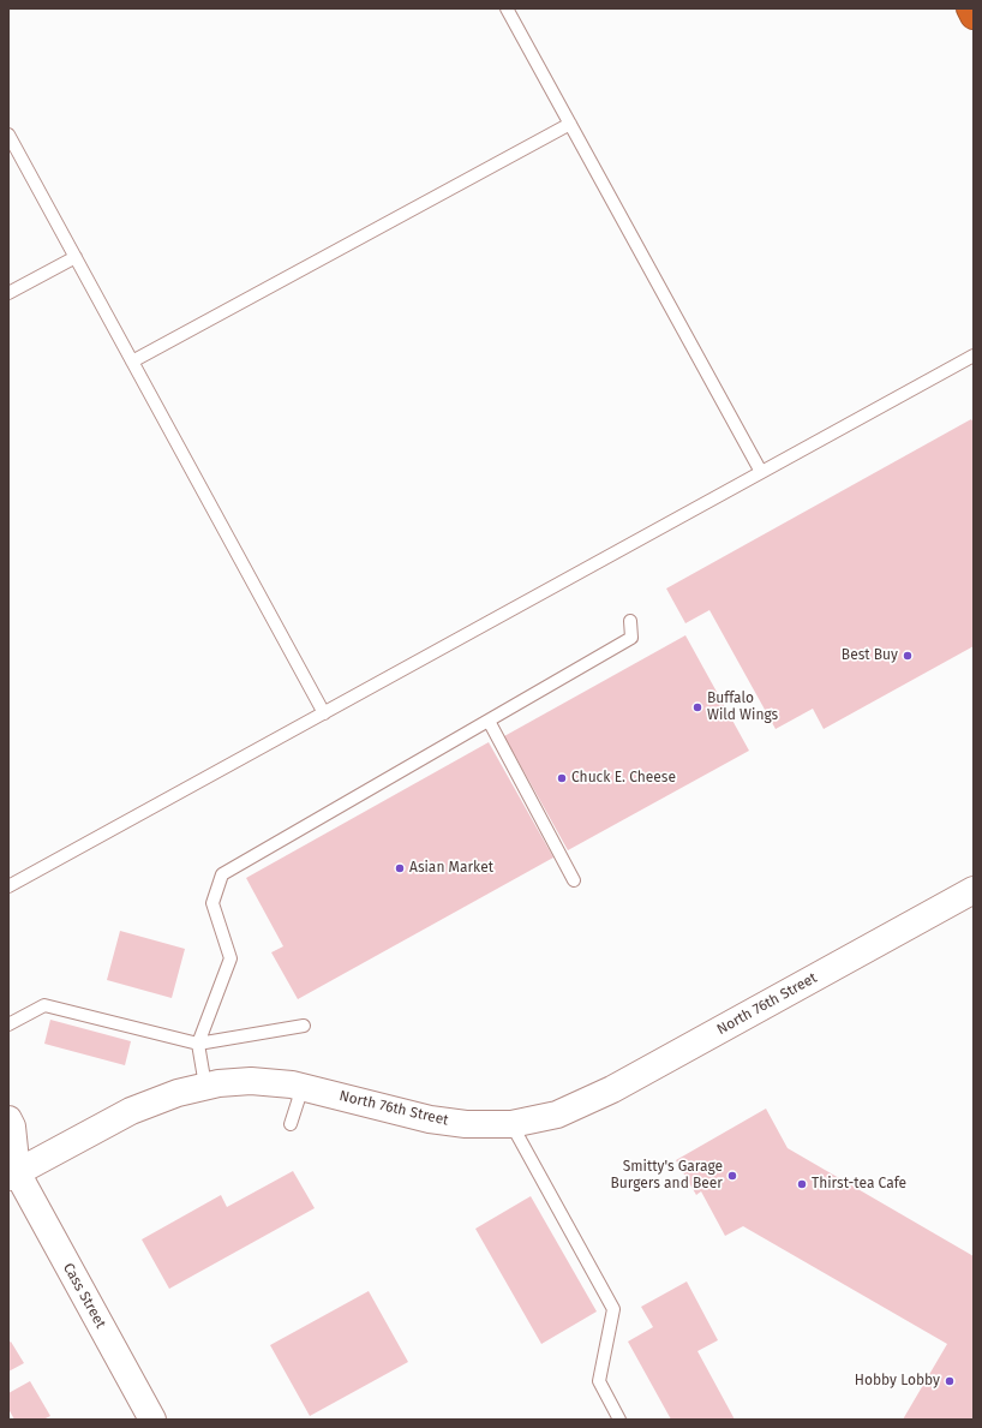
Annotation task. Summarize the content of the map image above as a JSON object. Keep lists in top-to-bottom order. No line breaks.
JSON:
{"streets":{"street":["North 76th Street","Cass Street"]},"crossings":[["North 76th Street","Cass Street"]],"places":["Best Buy","Buffalo Wild Wings","Chuck E. Cheese","Asian Market","Smitty's Garage Burgers and Beer","Thirst-tea Cafe","Hobby Lobby"]}
